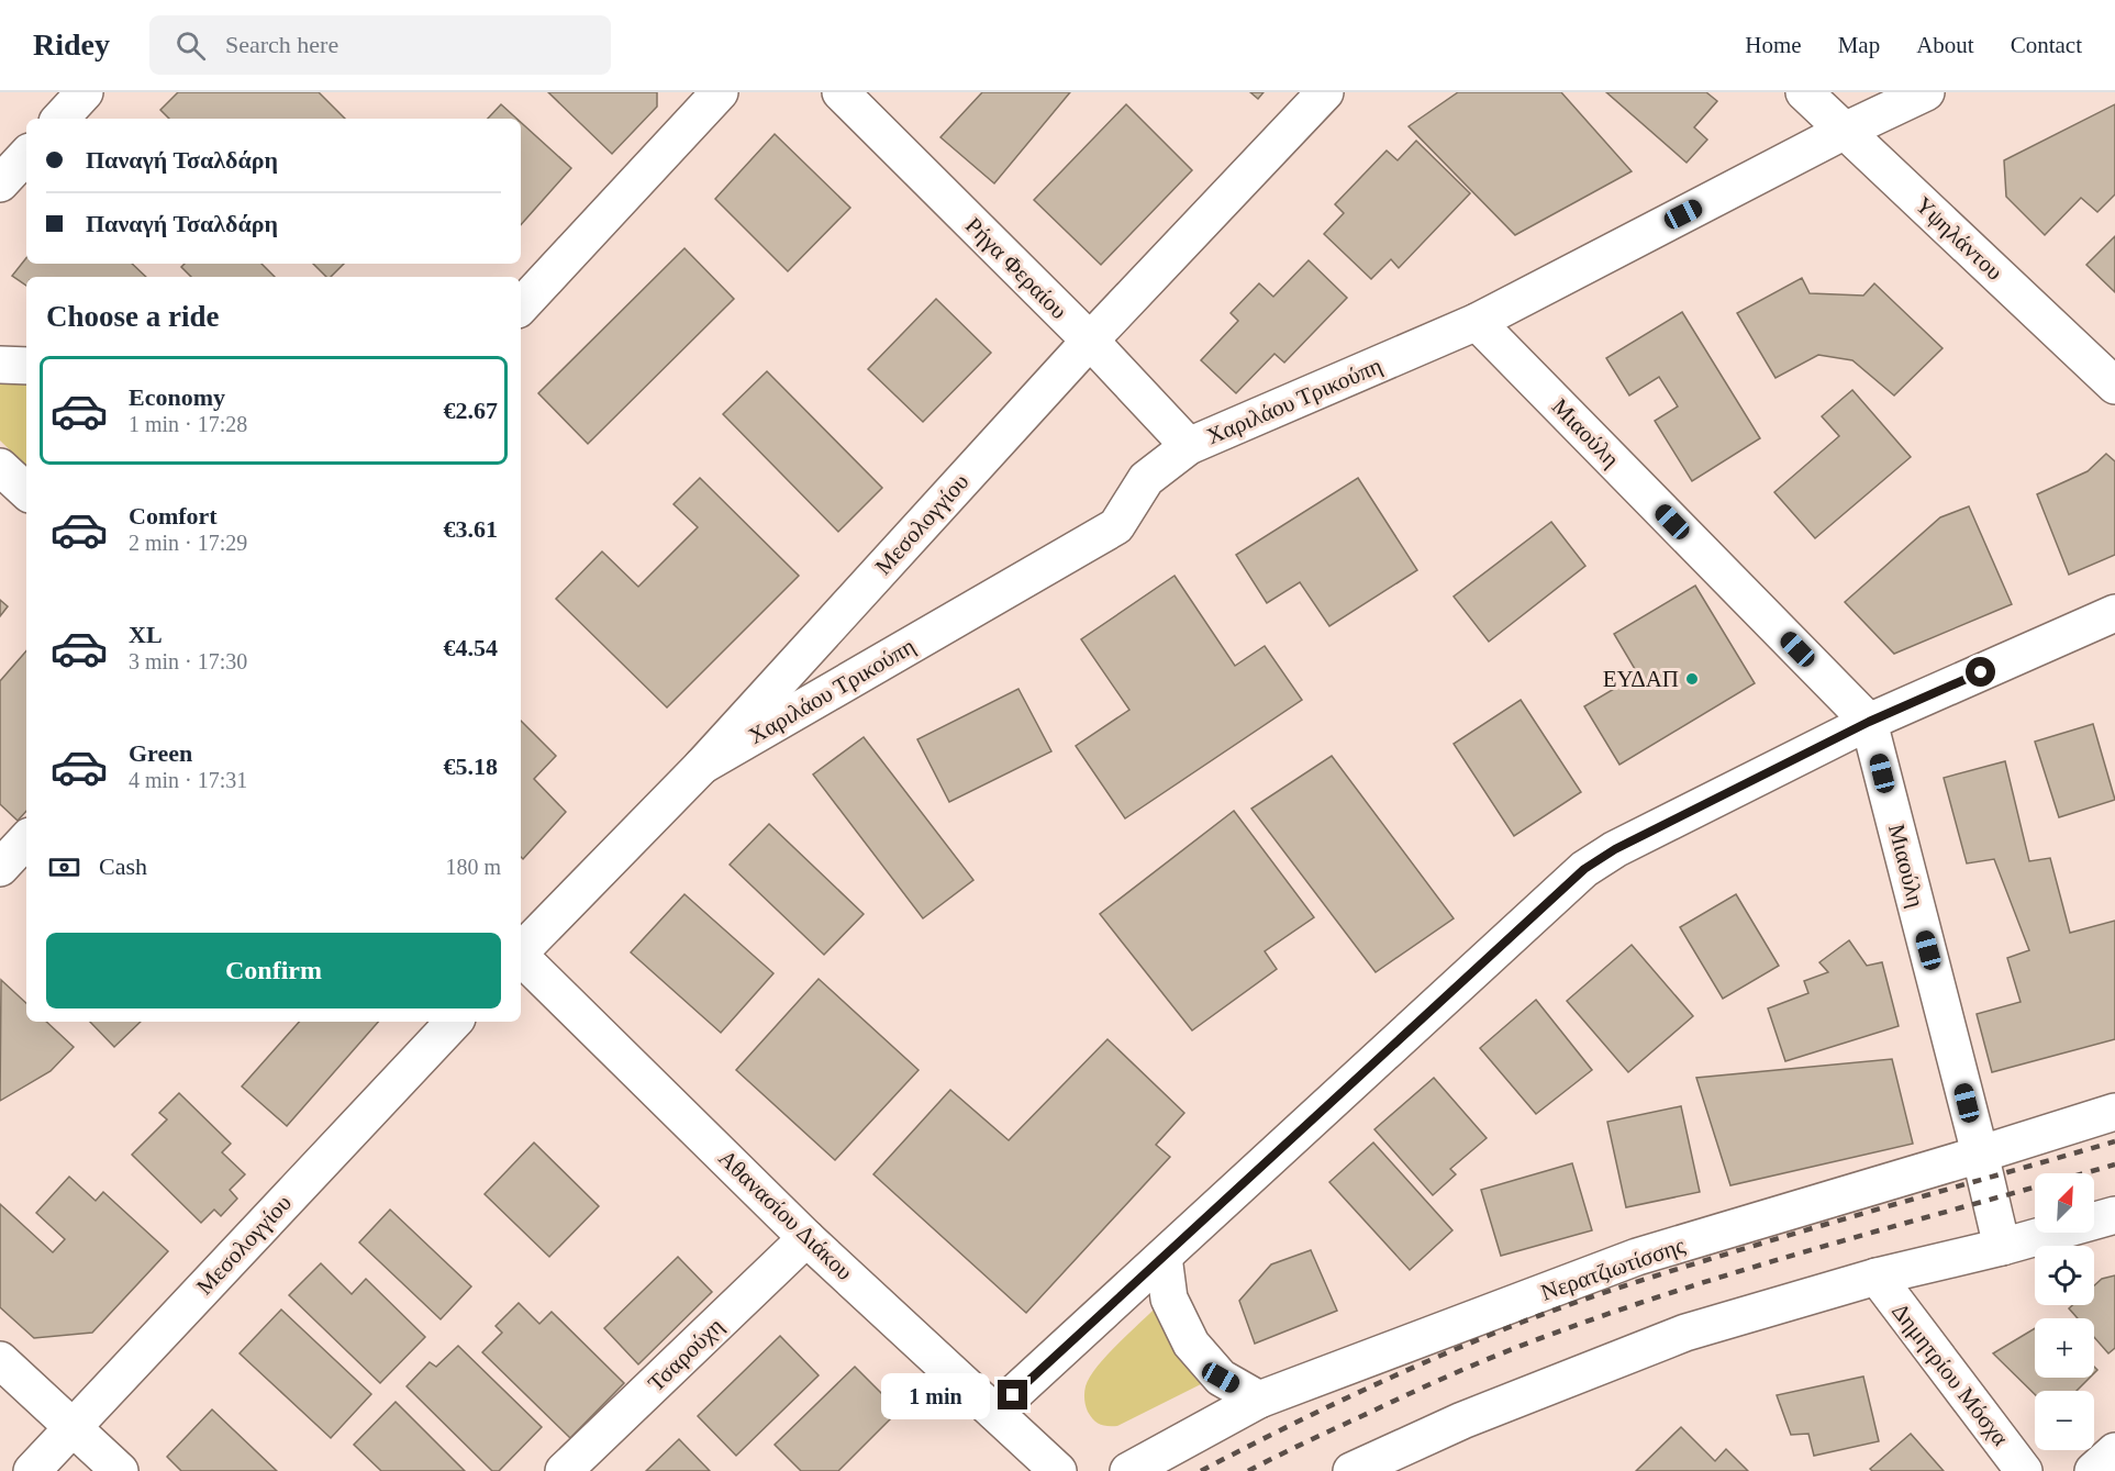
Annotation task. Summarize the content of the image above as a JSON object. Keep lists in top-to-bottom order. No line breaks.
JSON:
{"streets":{"street":["Υψηλάντου","Ρήγα Φεραίου","Χαριλάου Τρικούπη","Μιαούλη","Μεσολογγίου","Αθανασίου Διάκου","Νερατζιωτίσσης","Τσαρούχη","Δημητρίου Μόσχα"]},"crossings":[["Υψηλάντου","Χαριλάου Τρικούπη"],["Ρήγα Φεραίου","Χαριλάου Τρικούπη"],["Ρήγα Φεραίου","Μεσολογγίου"],["Χαριλάου Τρικούπη","Μιαούλη"],["Χαριλάου Τρικούπη","Μεσολογγίου"],["Μιαούλη","Νερατζιωτίσσης"],["Αθανασίου Διάκου","Τσαρούχη"]],"places":["ΕΥΔΑΠ"],"north":"top right","page":{"header":"Ridey","search":"Search here","nav":["Home","Map","About","Contact"],"banner":["Παναγή Τσαλδάρη","Παναγή Τσαλδάρη"],"heading":"Choose a ride","list":[{"name":"Economy","note":"1 min · 17:28","value":"€2.67"},{"name":"Comfort","note":"2 min · 17:29","value":"€3.61"},{"name":"XL","note":"3 min · 17:30","value":"€4.54"},{"name":"Green","note":"4 min · 17:31","value":"€5.18"}],"pay":["Cash","180 m"],"buttons":"Confirm","map_buttons":["+","−"],"bubble":"1 min"}}
